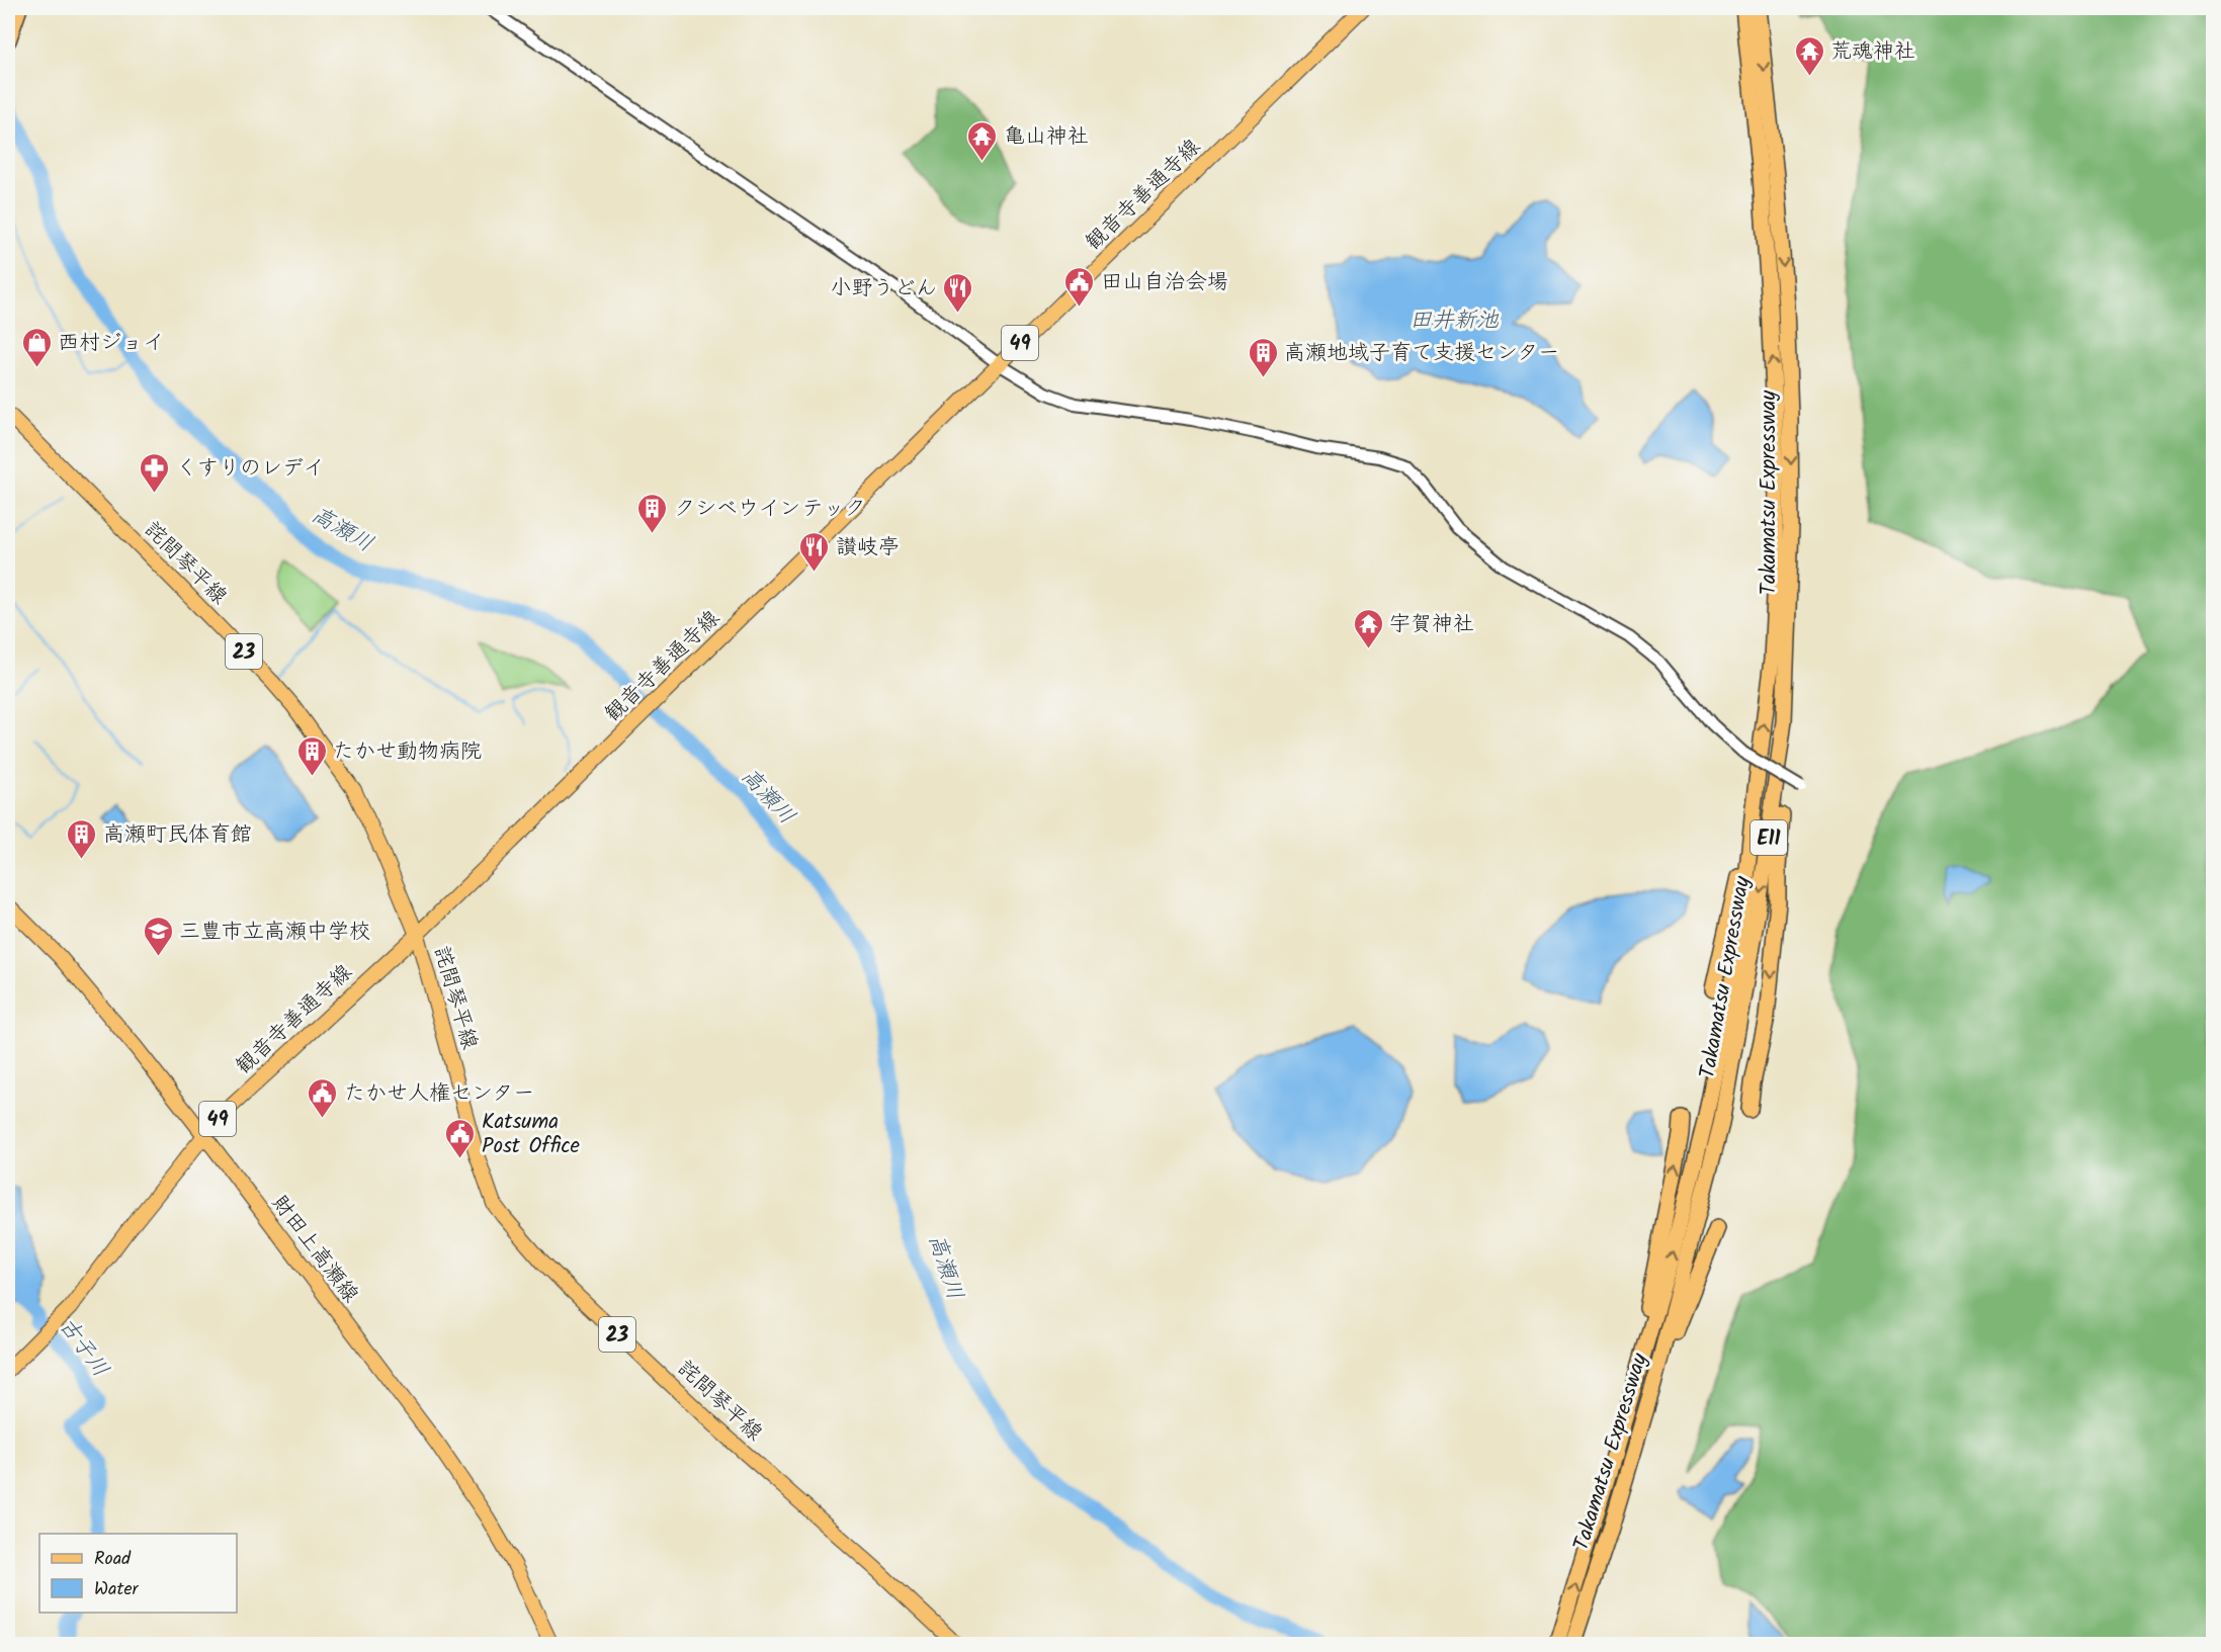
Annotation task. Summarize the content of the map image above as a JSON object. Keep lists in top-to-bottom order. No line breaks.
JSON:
{"streets":{"highway":["Takamatsu Expressway","E11"],"main road":["観音寺善通寺線","49","詫間琴平線","23","財田上高瀬線"]},"crossings":[["観音寺善通寺線","詫間琴平線"],["観音寺善通寺線","財田上高瀬線"]],"water":["田井新池","高瀬川","古子川"],"places":{"temple":["荒魂神社","亀山神社","宇賀神社"],"public building":["田山自治会場","たかせ人権センター","Katsuma Post Office"],"restaurant":["小野うどん","讃岐亭"],"shop":["西村ジョイ"],"building":["高瀬地域子育て支援センター","クシベウインテック","たかせ動物病院","高瀬町民体育館"],"pharmacy":["くすりのレデイ"],"school or university":["三豊市立高瀬中学校"]},"legend":["Road","Water"]}
